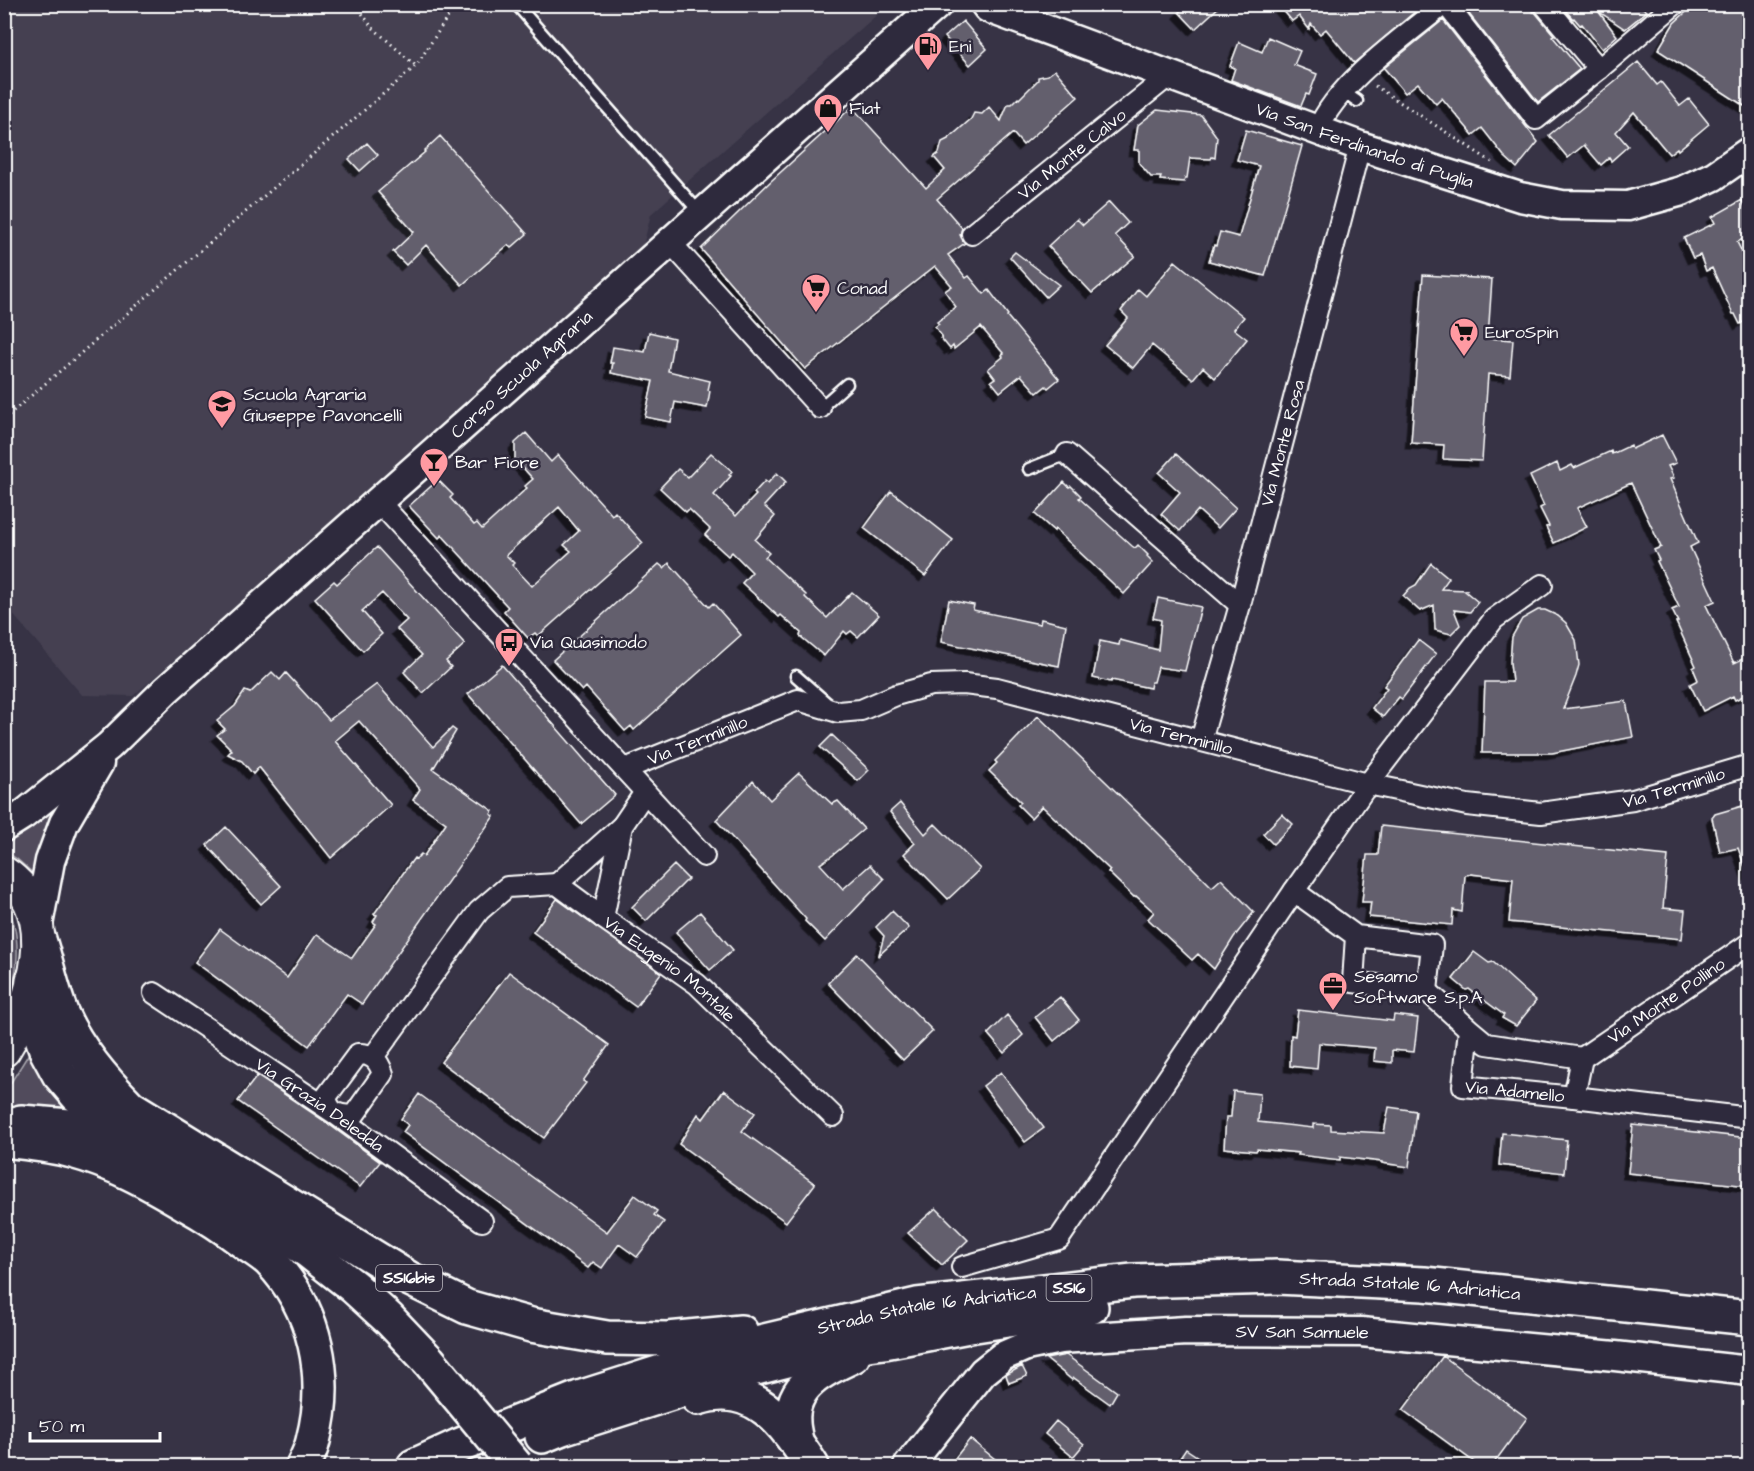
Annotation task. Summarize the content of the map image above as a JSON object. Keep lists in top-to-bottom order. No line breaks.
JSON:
{"streets":{"highway":["SS16bis","Strada Statale 16 Adriatica","SS16"],"street":["Via San Ferdinando di Puglia","Via Monte Calvo","Corso Scuola Agraria","Via Monte Rosa","Via Terminillo","Via Eugenio Montale","Via Monte Pollino","Via Adamello","Via Grazia Deledda","SV San Samuele"]},"crossings":[["Via San Ferdinando di Puglia","Via Monte Calvo"],["Via San Ferdinando di Puglia","Via Monte Rosa"],["Corso Scuola Agraria","Via Terminillo"],["Via Monte Rosa","Via Terminillo"],["Via Terminillo","Via Eugenio Montale"],["Via Monte Pollino","Via Adamello"],["SS16bis","Strada Statale 16 Adriatica"]],"places":{"fuel station":["Eni"],"shop":["Fiat"],"supermarket":["Conad","EuroSpin"],"school or university":["Scuola Agraria Giuseppe Pavoncelli"],"bar":["Bar Fiore"],"bus stop":["Via Quasimodo"],"office":["Sesamo Software S.p.A"]},"scale_bar":"50 m"}
